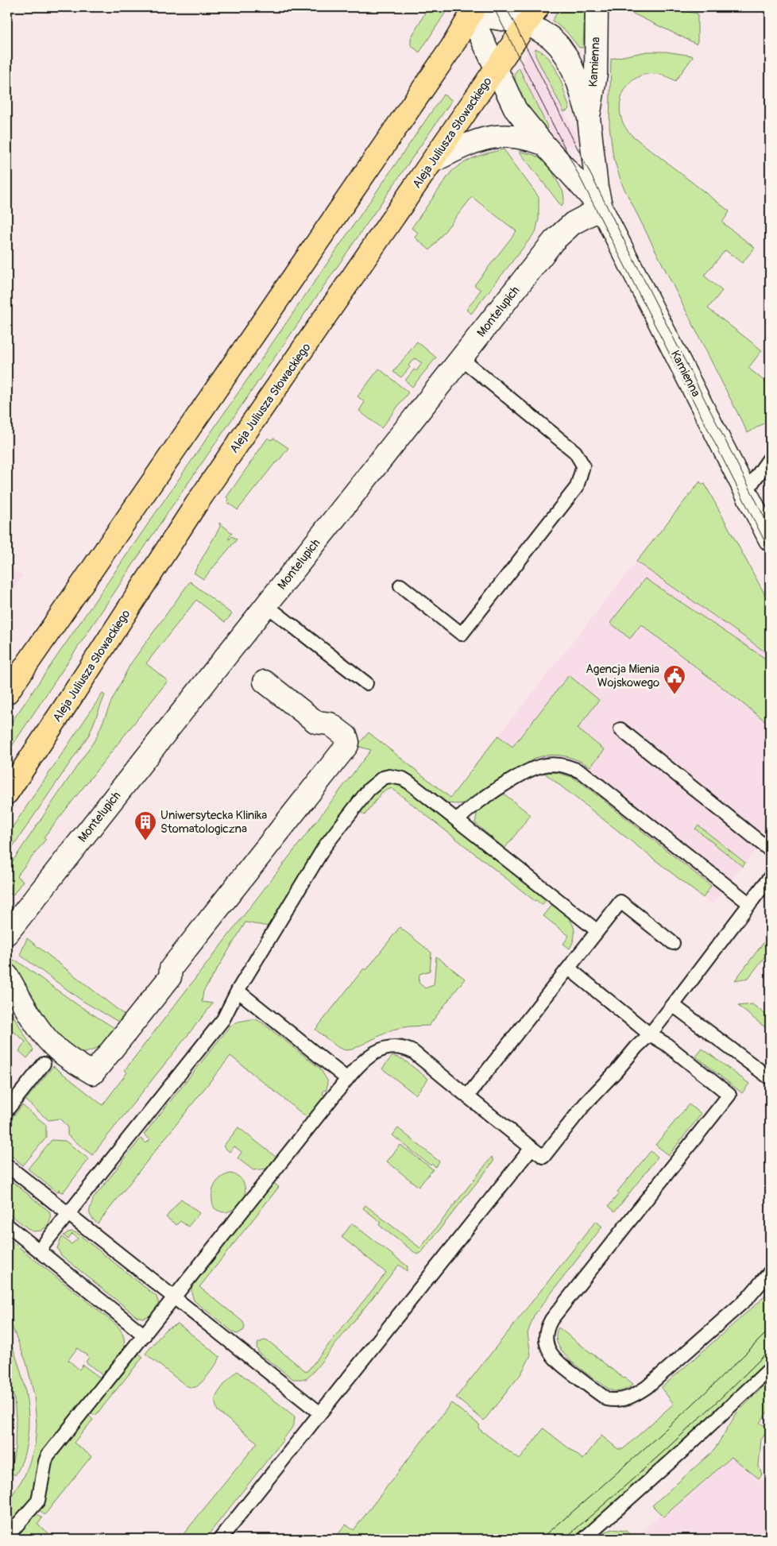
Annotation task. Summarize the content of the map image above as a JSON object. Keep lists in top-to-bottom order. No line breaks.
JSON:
{"streets":{"main road":["Aleja Juliusza Słowackiego"],"street":["Kamienna","Montelupich"]},"crossings":[["Kamienna","Aleja Juliusza Słowackiego"],["Kamienna","Montelupich"]],"places":{"public building":["Agencja Mienia Wojskowego"],"building":["Uniwersytecka Klinika Stomatologiczna"]}}
